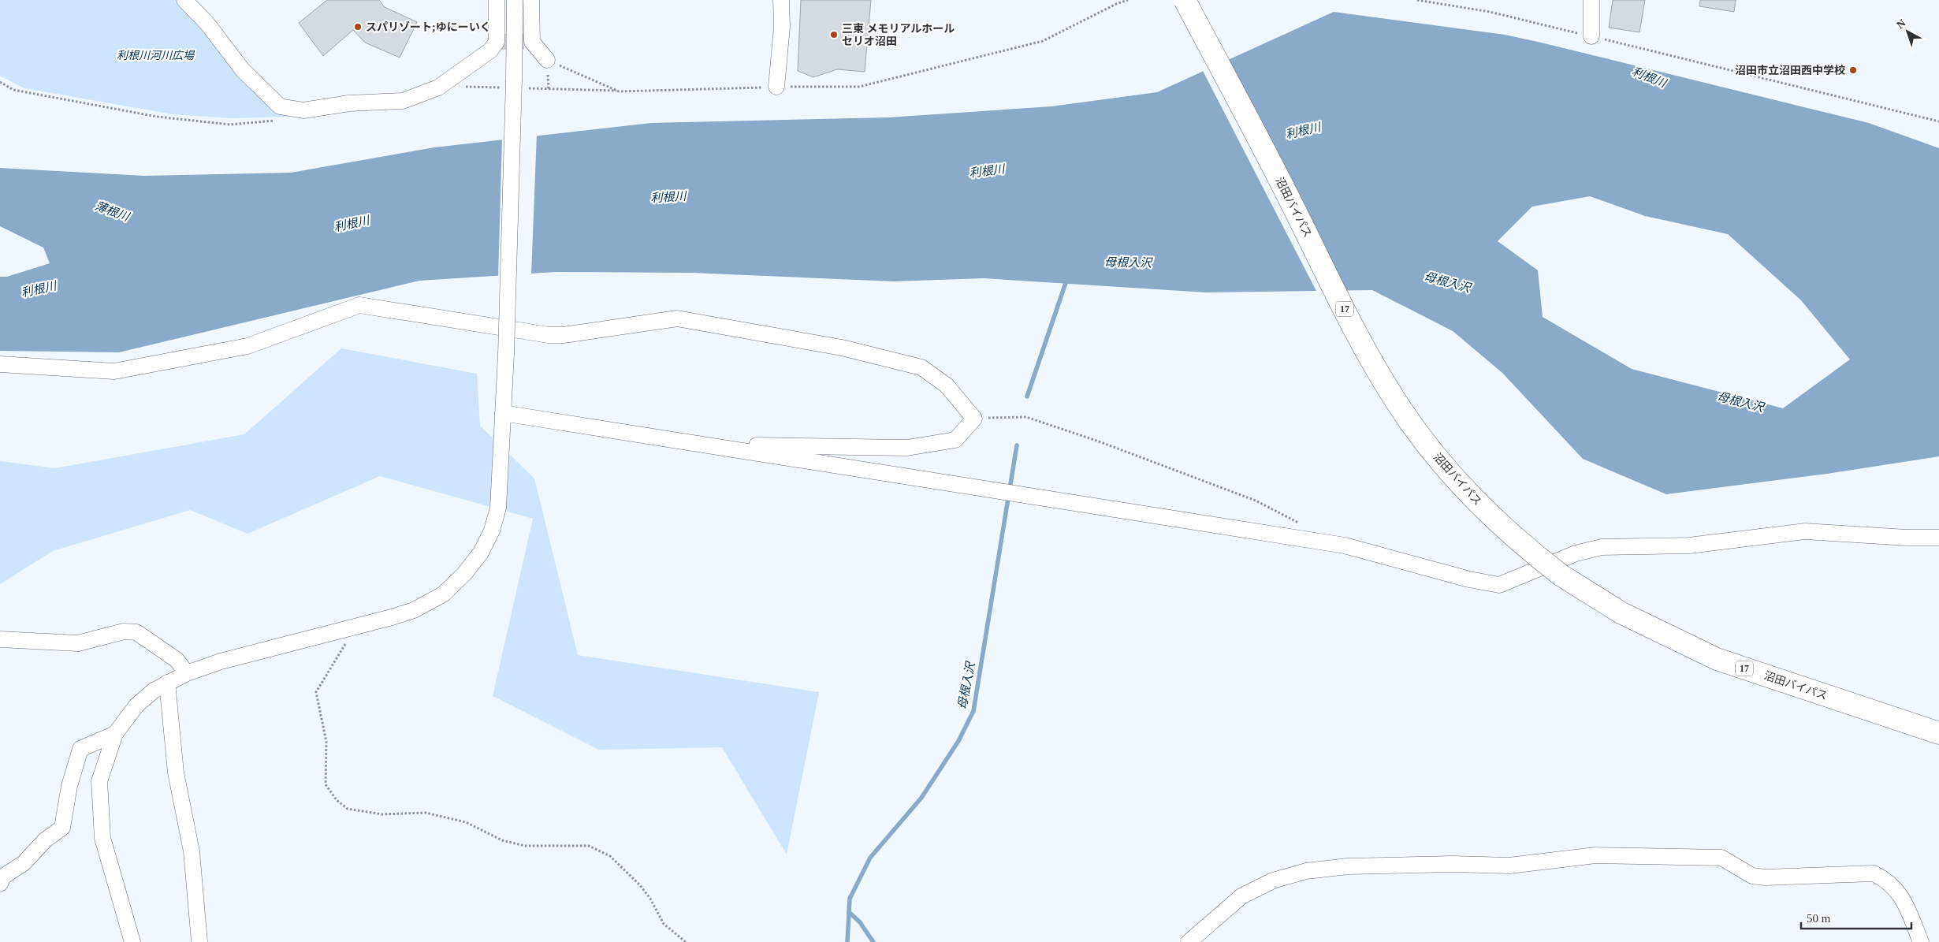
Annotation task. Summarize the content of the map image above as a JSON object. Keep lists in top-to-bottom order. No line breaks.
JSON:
{"streets":{"highway":["沼田バイパス","17"]},"water":["利根川","薄根川","母根入沢"],"parks":["利根川河川広場"],"places":["スパリゾート;ゆにーいく","三東 メモリアルホール セリオ沼田","沼田市立沼田西中学校"],"scale_bar":"50 m","north":"top left"}
